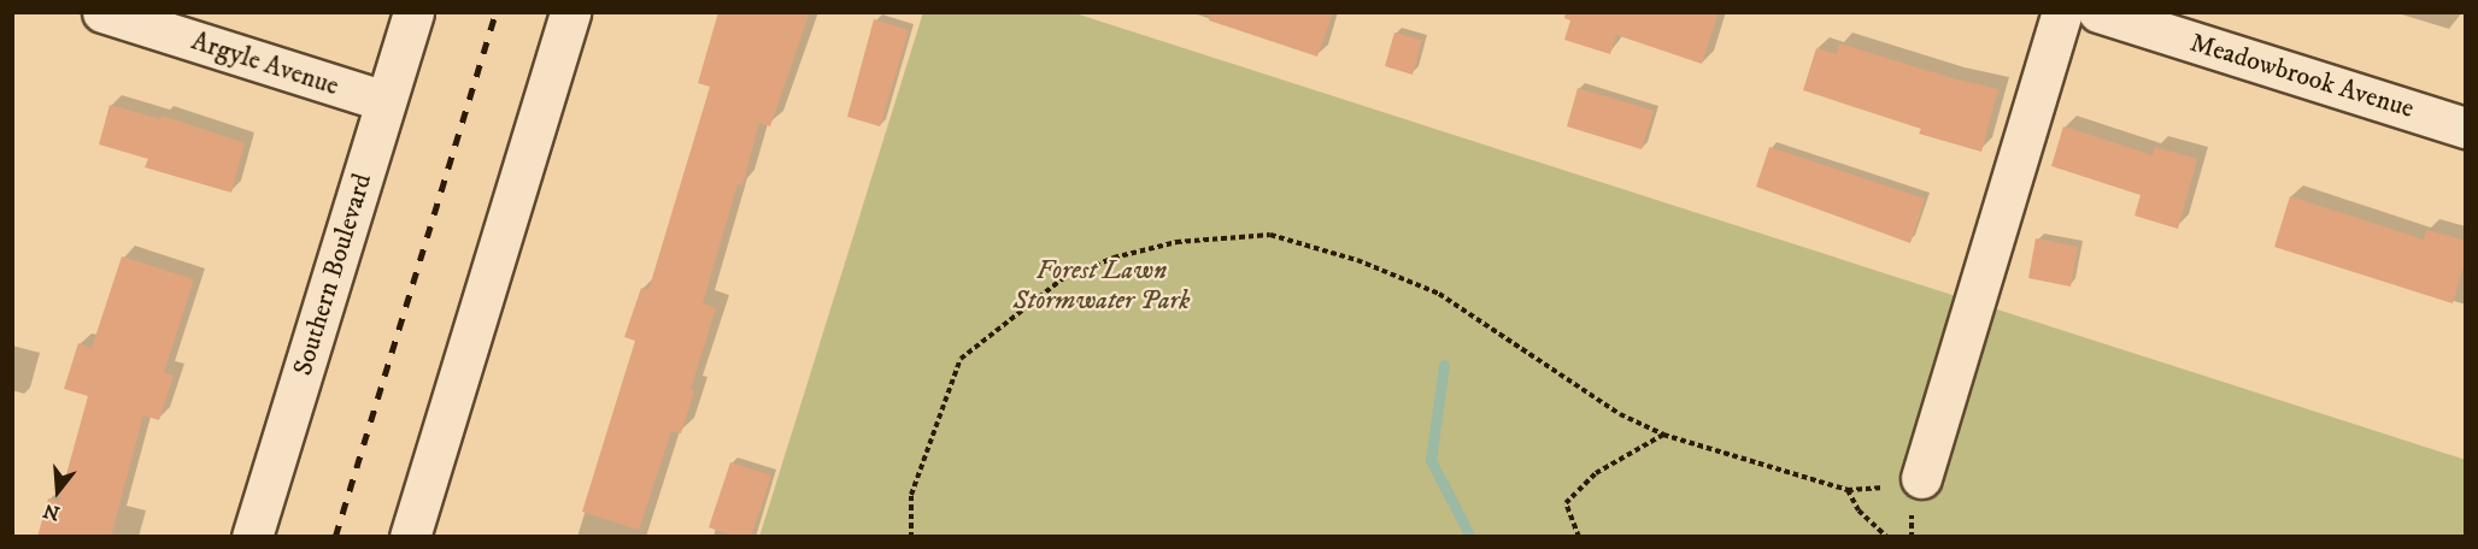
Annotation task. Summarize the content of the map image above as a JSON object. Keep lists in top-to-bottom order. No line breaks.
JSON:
{"streets":{"street":["Argyle Avenue","Meadowbrook Avenue","Southern Boulevard"]},"crossings":[["Argyle Avenue","Southern Boulevard"]],"parks":["Forest Lawn Stormwater Park"],"north":"bottom"}
